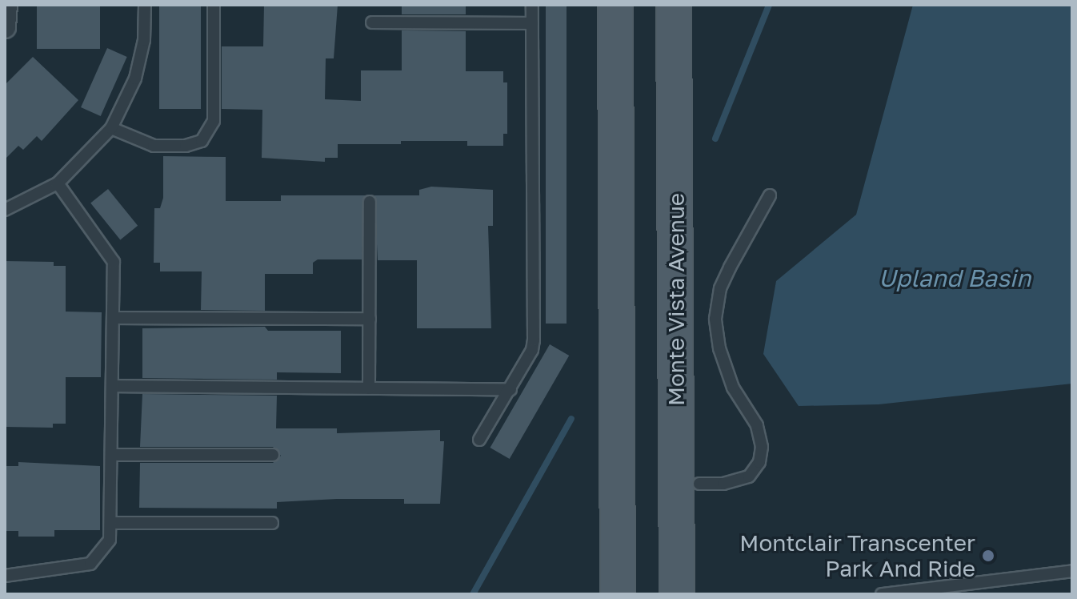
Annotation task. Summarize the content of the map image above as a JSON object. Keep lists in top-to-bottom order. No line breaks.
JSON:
{"streets":{"main road":["Monte Vista Avenue"]},"water":["Upland Basin"],"places":["Montclair Transcenter Park And Ride"]}
